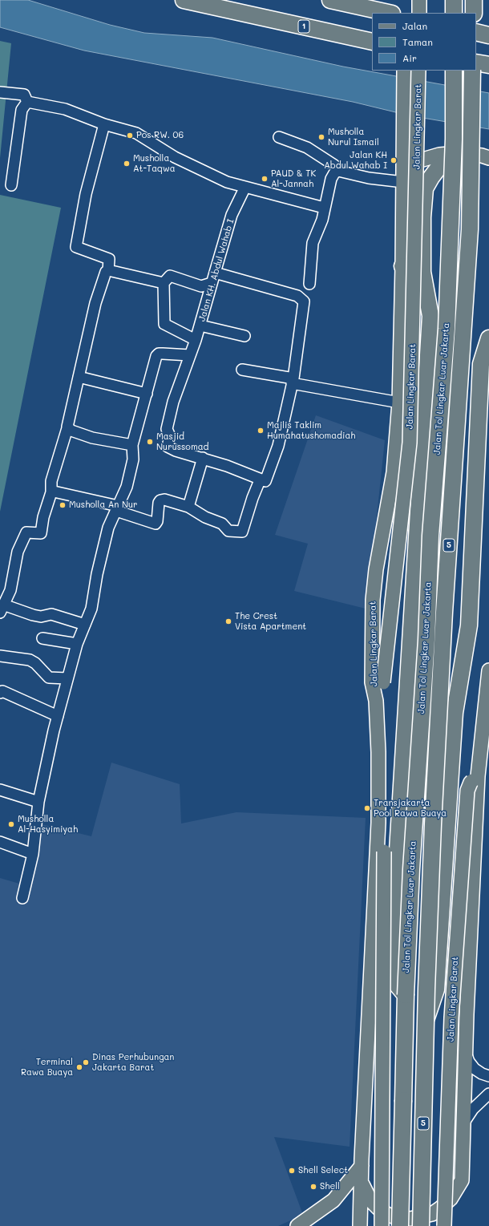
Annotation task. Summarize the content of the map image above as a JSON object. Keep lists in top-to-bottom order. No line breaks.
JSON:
{"streets":{"highway":["1","Jalan Tol Lingkar Luar Jakarta","5"],"main road":["Jalan Lingkar Barat"],"street":["Jalan KH. Abdul Wahab I"]},"crossings":[["Jalan Lingkar Barat","Jalan Tol Lingkar Luar Jakarta"]],"places":["Pos RW. 06","Musholla Nurul Ismail","Jalan KH Abdul Wahab I","Musholla At-Taqwa","PAUD & TK Al-Jannah","Majlis Taklim Humahatushomadiah","Masjid Nurussomad","Musholla An Nur","The Crest Vista Apartment","Transjakarta Pool Rawa Buaya","Musholla Al-Hasyimiyah","Dinas Perhubungan Jakarta Barat","Terminal Rawa Buaya","Shell Select","Shell"],"legend":["Jalan","Taman","Air"]}
